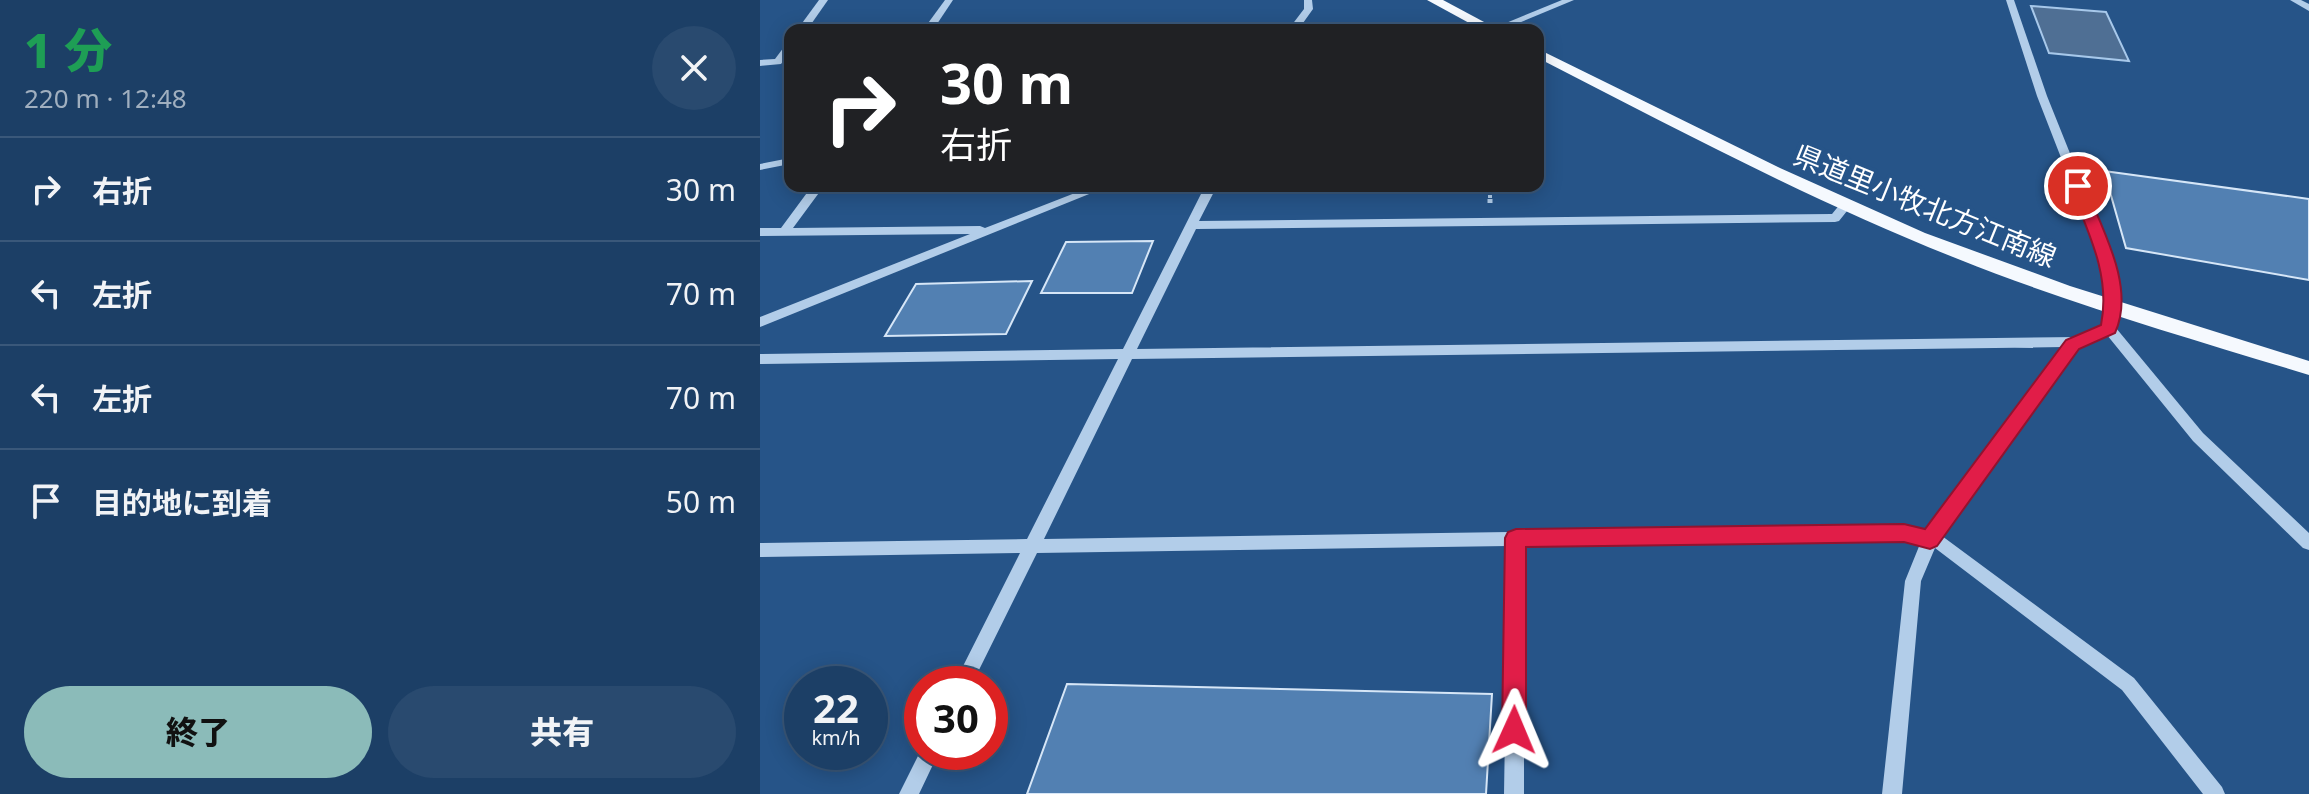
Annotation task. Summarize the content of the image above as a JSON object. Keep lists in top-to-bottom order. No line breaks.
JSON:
{"streets":{"main road":["県道里小牧北方江南線"]},"page":{"heading":["1 分","220 m · 12:48"],"turn":["30 m","右折"],"list":[{"name":"右折","value":"30 m"},{"name":"左折","value":"70 m"},{"name":"左折","value":"70 m"},{"name":"目的地に到着","value":"50 m"}],"speed":"22 km/h","limit":"30","buttons":["終了","共有"]}}
